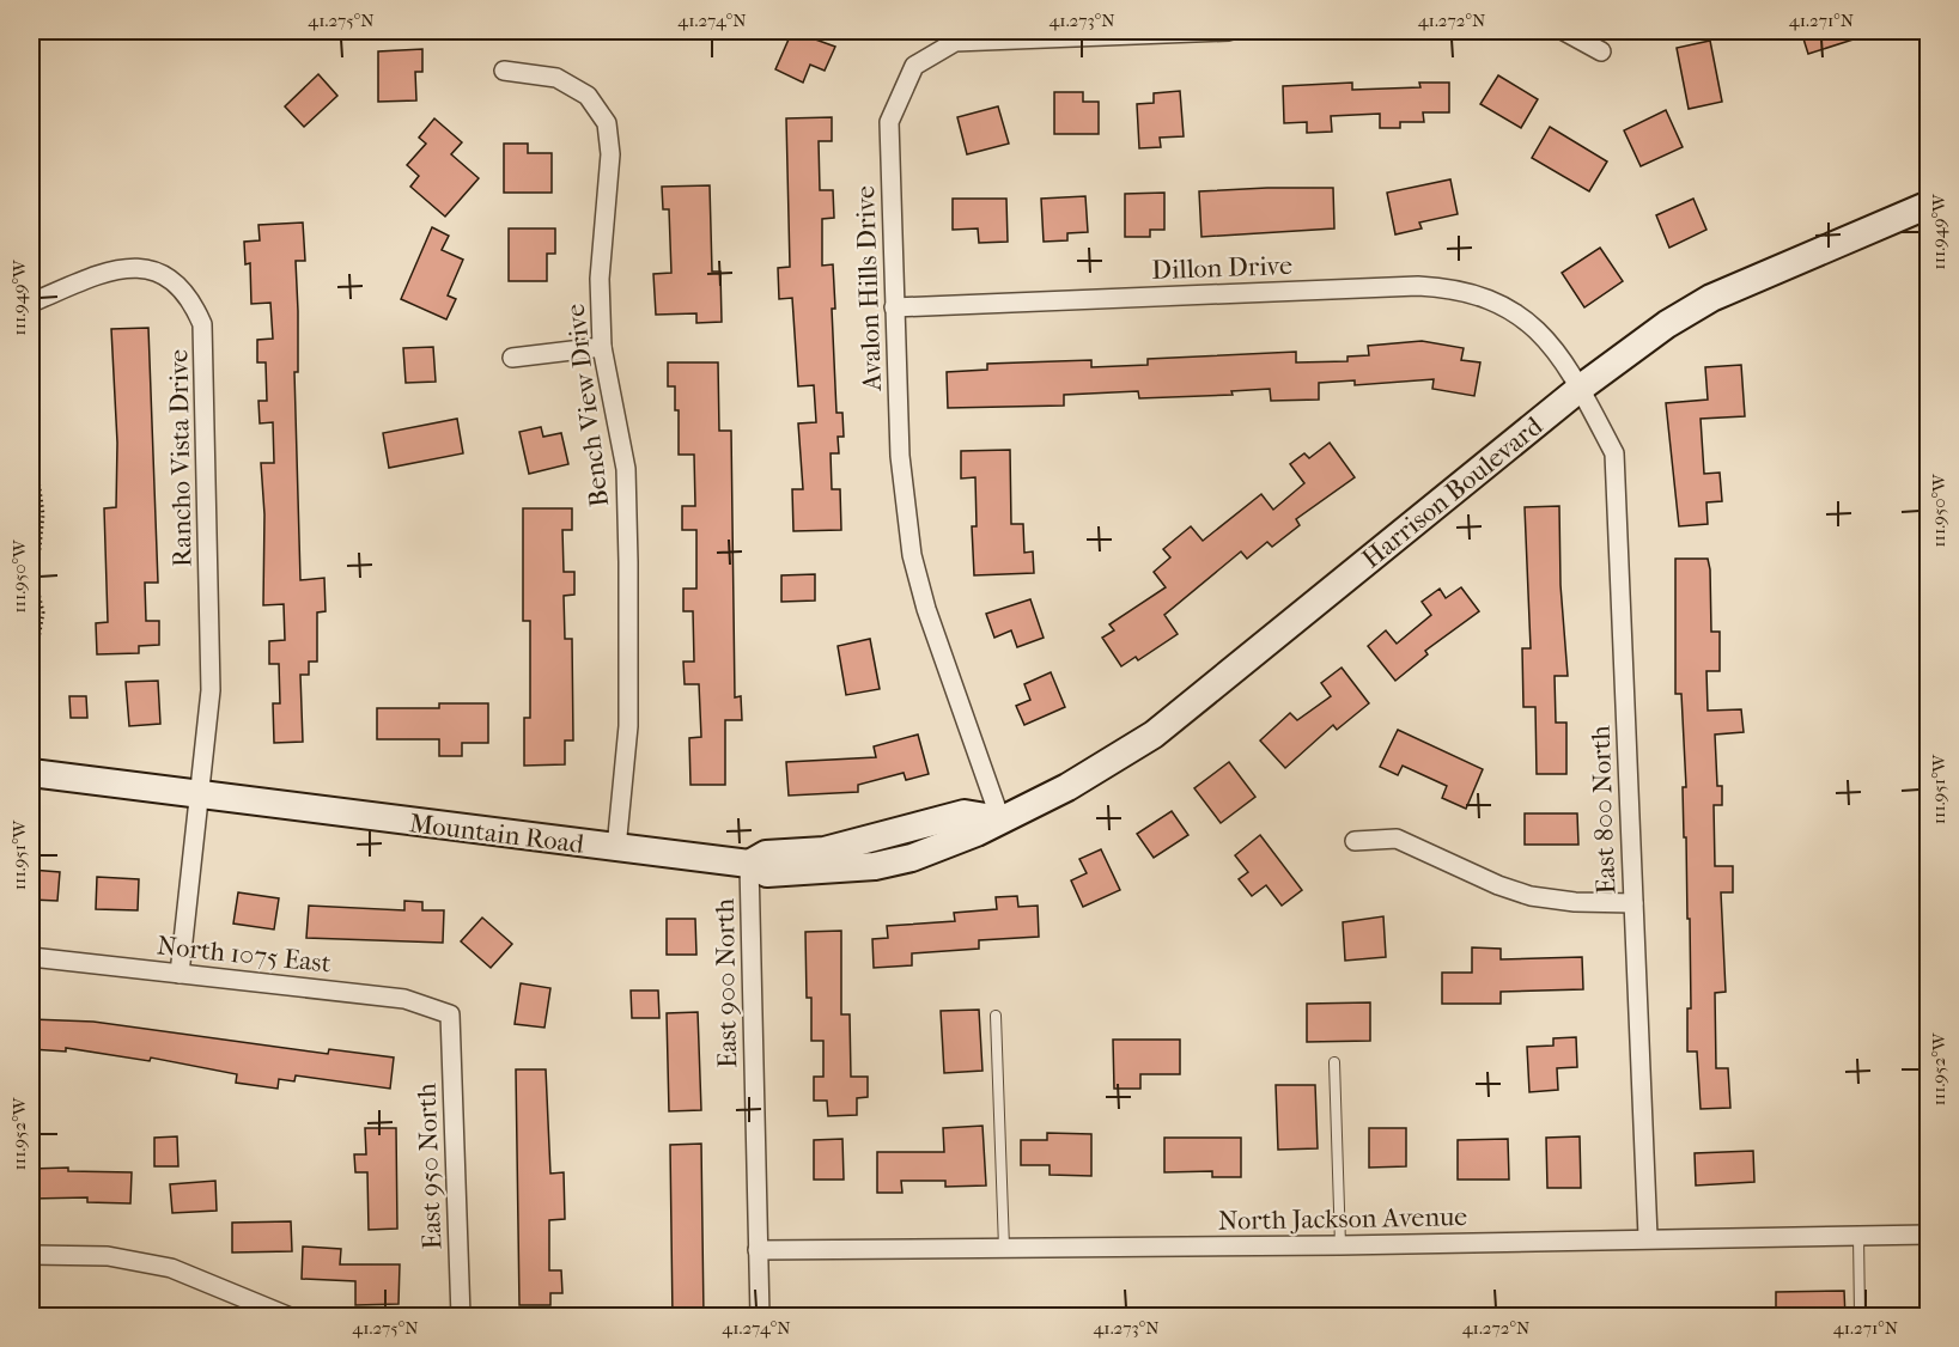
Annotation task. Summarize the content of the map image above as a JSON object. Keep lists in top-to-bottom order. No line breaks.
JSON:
{"streets":{"street":["Dillon Drive","Avalon Hills Drive","Bench View Drive","Rancho Vista Drive","Harrison Boulevard","East 800 North","Mountain Road","North 1075 East","East 900 North","East 950 North","North Jackson Avenue"]},"crossings":[["Dillon Drive","Avalon Hills Drive"],["Dillon Drive","Harrison Boulevard"],["Dillon Drive","East 800 North"],["Avalon Hills Drive","Harrison Boulevard"],["Avalon Hills Drive","Mountain Road"],["Bench View Drive","Mountain Road"],["Rancho Vista Drive","Mountain Road"],["Rancho Vista Drive","North 1075 East"],["Harrison Boulevard","East 800 North"],["Harrison Boulevard","Mountain Road"],["East 800 North","North Jackson Avenue"],["Mountain Road","East 900 North"],["North 1075 East","East 950 North"],["East 900 North","North Jackson Avenue"]],"coordinates":["41.275°N","41.274°N","41.273°N","41.272°N","41.271°N","111.949°W","111.950°W","111.951°W","111.952°W"]}
